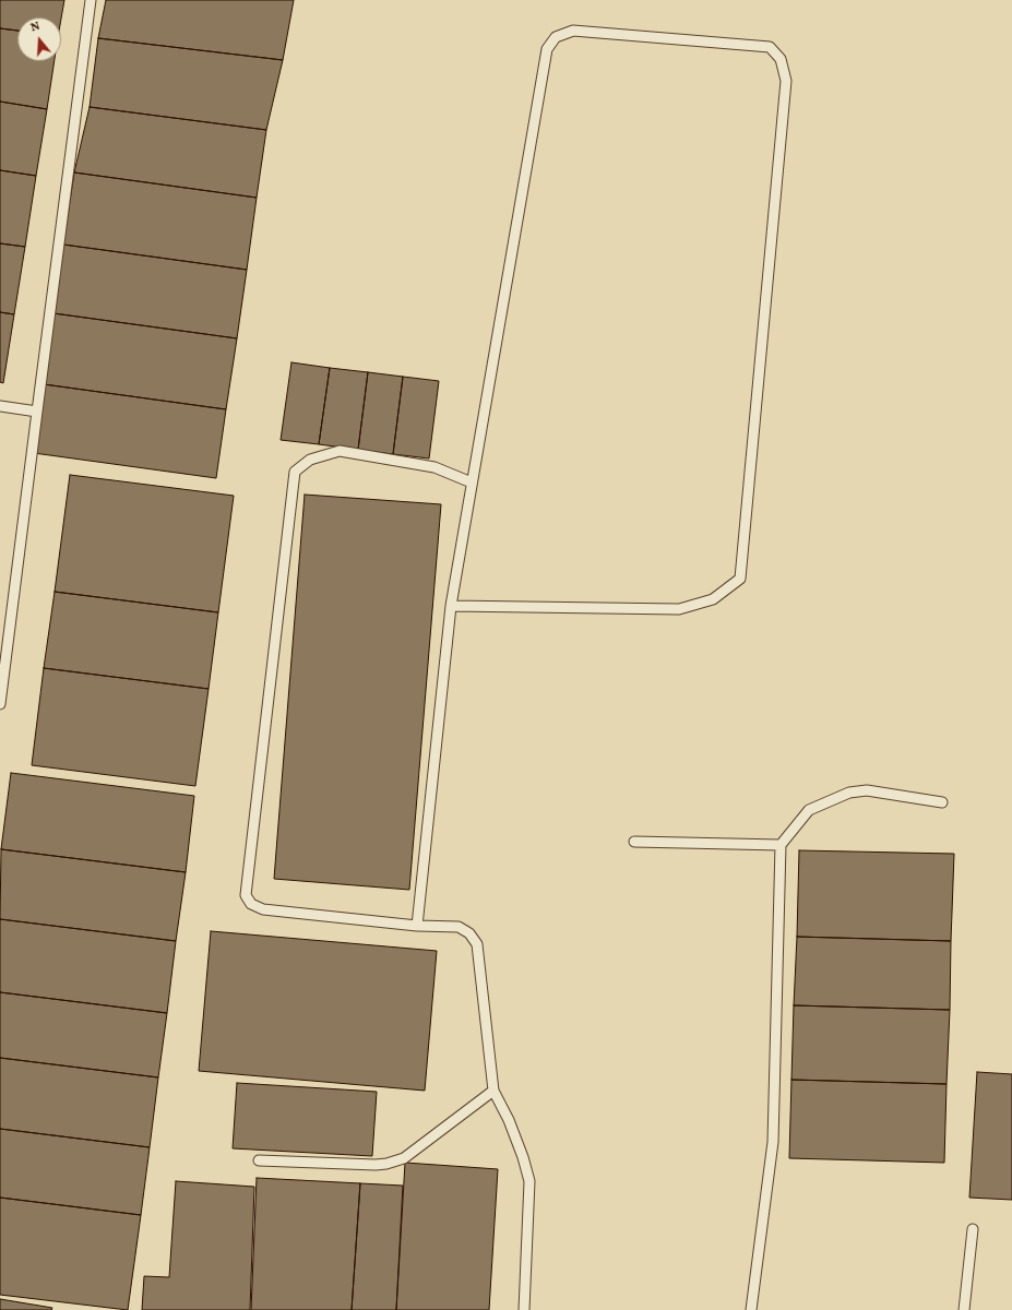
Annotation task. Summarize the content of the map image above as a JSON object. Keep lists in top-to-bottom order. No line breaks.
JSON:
{"north":"top"}
